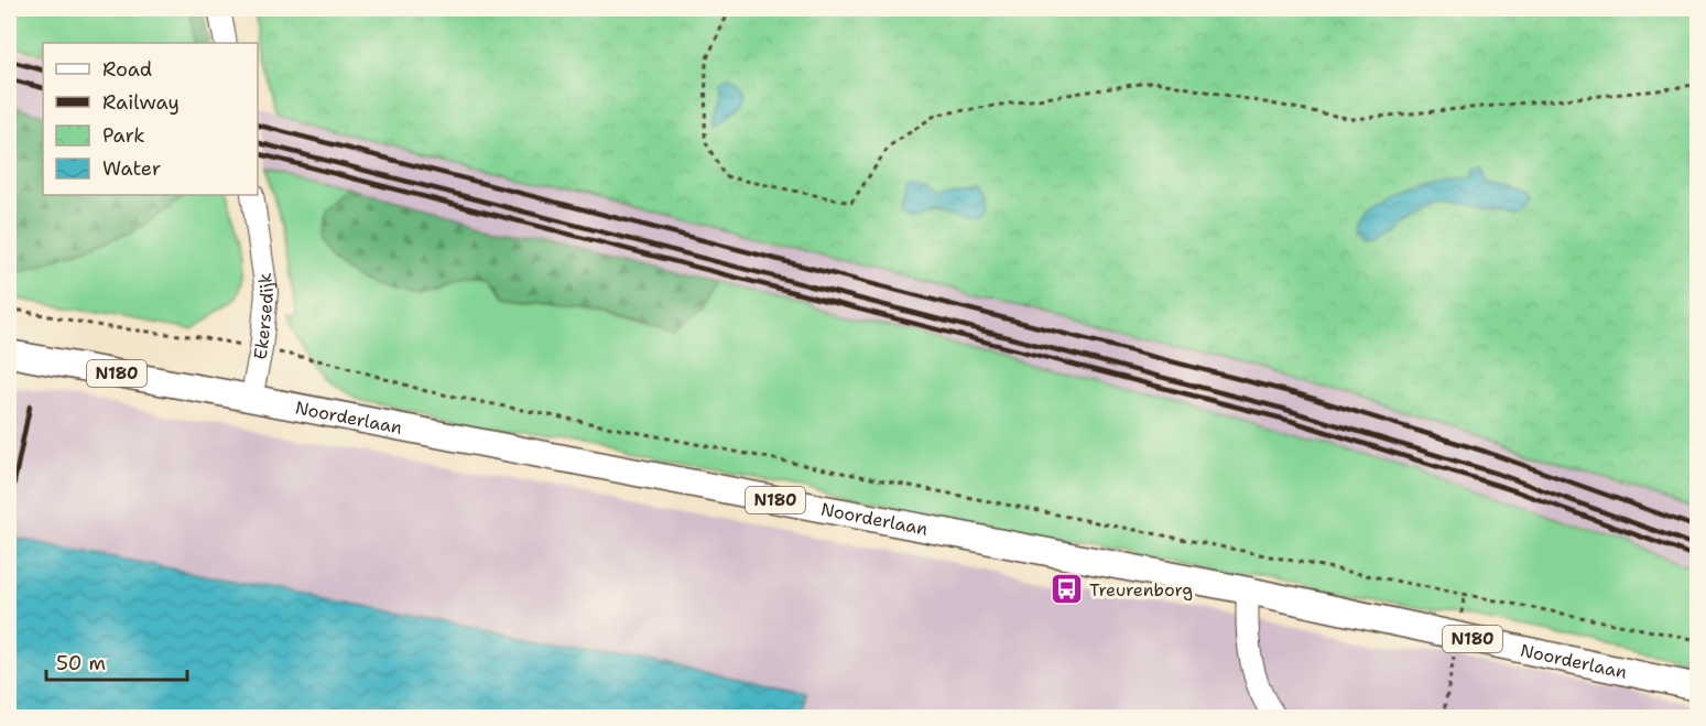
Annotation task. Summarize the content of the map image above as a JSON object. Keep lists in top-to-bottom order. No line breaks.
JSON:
{"streets":{"main road":["N180","Noorderlaan"],"street":["Ekersedijk"]},"crossings":[["Ekersedijk","Noorderlaan"]],"places":{"bus stop":["Treurenborg"]},"legend":["Road","Railway","Park","Water"],"scale_bar":"50 m"}
